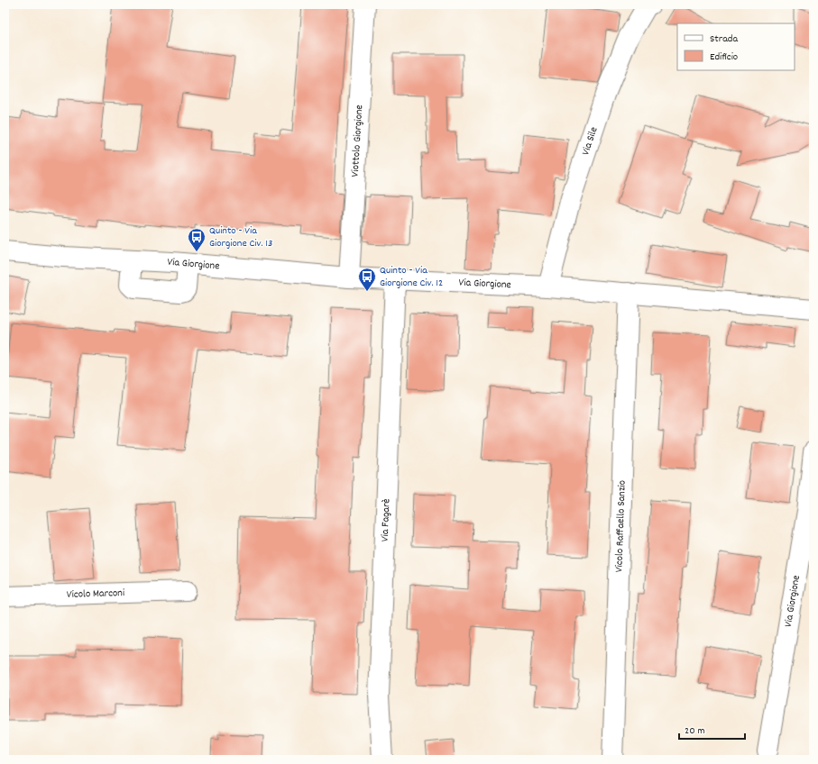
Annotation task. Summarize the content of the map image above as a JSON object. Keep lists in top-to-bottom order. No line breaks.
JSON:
{"streets":{"street":["Viottolo Giorgione","Via Sile","Via Giorgione","Via Fagarè","Vicolo Raffaello Sanzio","Vicolo Marconi"]},"crossings":[["Viottolo Giorgione","Via Giorgione"],["Via Sile","Via Giorgione"],["Via Giorgione","Via Fagarè"],["Via Giorgione","Vicolo Raffaello Sanzio"]],"places":{"bus stop":["Quinto - Via Giorgione Civ. 13","Quinto - Via Giorgione Civ. 12"]},"legend":["Strada","Edificio"],"scale_bar":"20 m"}
